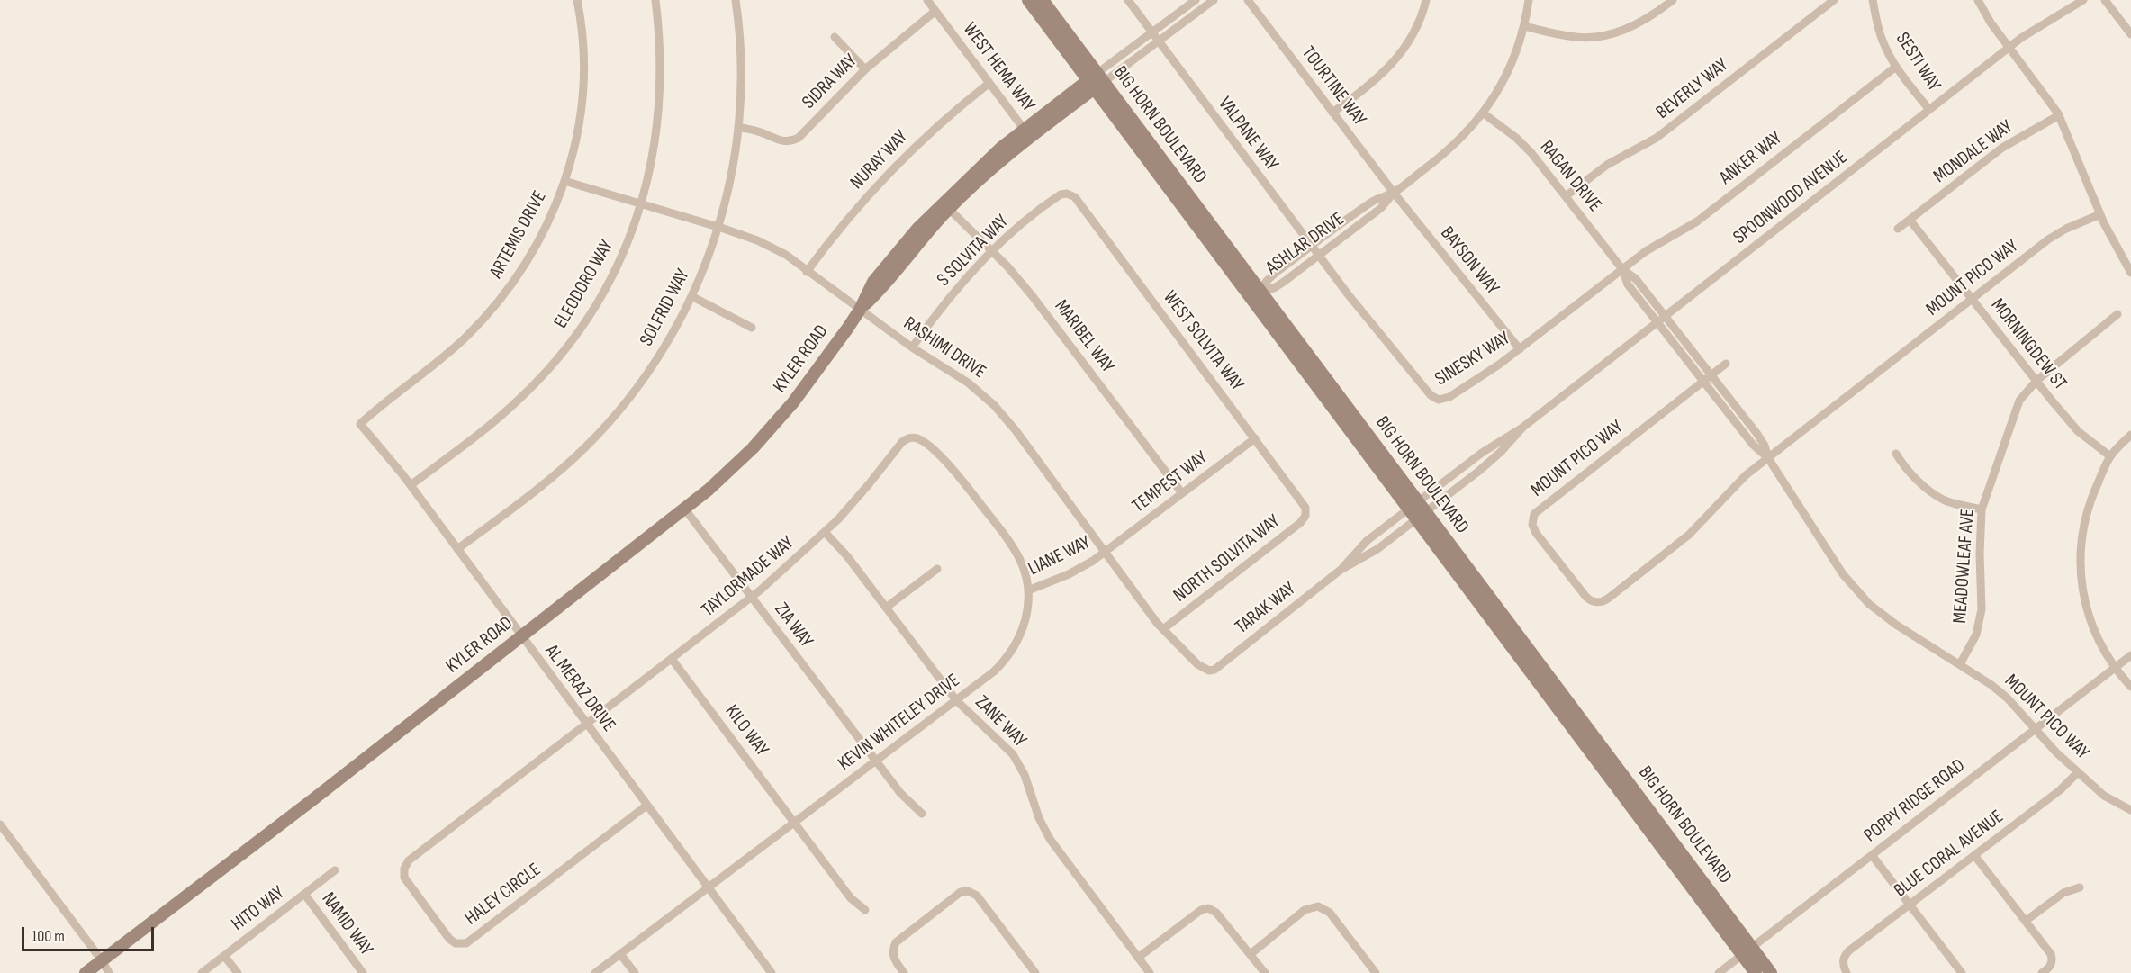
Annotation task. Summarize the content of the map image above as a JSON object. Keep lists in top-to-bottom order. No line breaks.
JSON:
{"streets":{"main road":["BIG HORN BOULEVARD","KYLER ROAD"],"street":["SESTI WAY","WEST HEMA WAY","SIDRA WAY","TOURTINE WAY","BEVERLY WAY","VALPANE WAY","MONDALE WAY","ANKER WAY","NURAY WAY","RAGAN DRIVE","SPOONWOOD AVENUE","ARTEMIS DRIVE","ASHLAR DRIVE","S SOLVITA WAY","BAYSON WAY","MOUNT PICO WAY","ELEODORO WAY","SOLFRID WAY","MARIBEL WAY","WEST SOLVITA WAY","MORNINGDEW ST","RASHIMI DRIVE","SINESKY WAY","TEMPEST WAY","LIANE WAY","NORTH SOLVITA WAY","MEADOWLEAF AVE","TAYLORMADE WAY","TARAK WAY","ZIA WAY","AL MERAZ DRIVE","ZANE WAY","KEVIN WHITELEY DRIVE","KILO WAY","POPPY RIDGE ROAD","BLUE CORAL AVENUE","HALEY CIRCLE","HITO WAY","NAMID WAY"]},"crossings":[["SESTI WAY","ANKER WAY"],["SESTI WAY","SPOONWOOD AVENUE"],["WEST HEMA WAY","SIDRA WAY"],["WEST HEMA WAY","NURAY WAY"],["WEST HEMA WAY","KYLER ROAD"],["SIDRA WAY","SOLFRID WAY"],["TOURTINE WAY","ASHLAR DRIVE"],["TOURTINE WAY","BAYSON WAY"],["BEVERLY WAY","RAGAN DRIVE"],["BIG HORN BOULEVARD","SPOONWOOD AVENUE"],["BIG HORN BOULEVARD","ASHLAR DRIVE"],["BIG HORN BOULEVARD","KYLER ROAD"],["BIG HORN BOULEVARD","TARAK WAY"],["BIG HORN BOULEVARD","POPPY RIDGE ROAD"],["VALPANE WAY","ASHLAR DRIVE"],["VALPANE WAY","KYLER ROAD"],["VALPANE WAY","SINESKY WAY"],["MONDALE WAY","MORNINGDEW ST"],["ANKER WAY","RAGAN DRIVE"],["ANKER WAY","SINESKY WAY"],["NURAY WAY","RASHIMI DRIVE"],["RAGAN DRIVE","SPOONWOOD AVENUE"],["RAGAN DRIVE","ASHLAR DRIVE"],["RAGAN DRIVE","MOUNT PICO WAY"],["RAGAN DRIVE","SINESKY WAY"],["SPOONWOOD AVENUE","MOUNT PICO WAY"],["SPOONWOOD AVENUE","TARAK WAY"],["ARTEMIS DRIVE","RASHIMI DRIVE"],["ARTEMIS DRIVE","AL MERAZ DRIVE"],["ASHLAR DRIVE","BAYSON WAY"],["ASHLAR DRIVE","SINESKY WAY"],["S SOLVITA WAY","MARIBEL WAY"],["S SOLVITA WAY","WEST SOLVITA WAY"],["S SOLVITA WAY","RASHIMI DRIVE"],["BAYSON WAY","SINESKY WAY"],["MOUNT PICO WAY","MORNINGDEW ST"],["MOUNT PICO WAY","MEADOWLEAF AVE"],["MOUNT PICO WAY","POPPY RIDGE ROAD"],["MOUNT PICO WAY","BLUE CORAL AVENUE"],["ELEODORO WAY","RASHIMI DRIVE"],["ELEODORO WAY","AL MERAZ DRIVE"],["SOLFRID WAY","RASHIMI DRIVE"],["SOLFRID WAY","AL MERAZ DRIVE"],["MARIBEL WAY","KYLER ROAD"],["MARIBEL WAY","TEMPEST WAY"],["WEST SOLVITA WAY","TEMPEST WAY"],["WEST SOLVITA WAY","NORTH SOLVITA WAY"],["MORNINGDEW ST","MEADOWLEAF AVE"],["RASHIMI DRIVE","KYLER ROAD"],["RASHIMI DRIVE","TEMPEST WAY"],["RASHIMI DRIVE","LIANE WAY"],["RASHIMI DRIVE","NORTH SOLVITA WAY"],["RASHIMI DRIVE","TARAK WAY"],["KYLER ROAD","ZIA WAY"],["KYLER ROAD","AL MERAZ DRIVE"],["TEMPEST WAY","LIANE WAY"],["LIANE WAY","KEVIN WHITELEY DRIVE"],["TAYLORMADE WAY","ZIA WAY"],["TAYLORMADE WAY","AL MERAZ DRIVE"],["TAYLORMADE WAY","ZANE WAY"],["TAYLORMADE WAY","KEVIN WHITELEY DRIVE"],["TAYLORMADE WAY","KILO WAY"],["TAYLORMADE WAY","HALEY CIRCLE"],["ZIA WAY","KEVIN WHITELEY DRIVE"],["AL MERAZ DRIVE","KEVIN WHITELEY DRIVE"],["AL MERAZ DRIVE","HALEY CIRCLE"],["ZANE WAY","KEVIN WHITELEY DRIVE"],["KEVIN WHITELEY DRIVE","KILO WAY"],["HITO WAY","NAMID WAY"]],"scale_bar":"100 m"}
